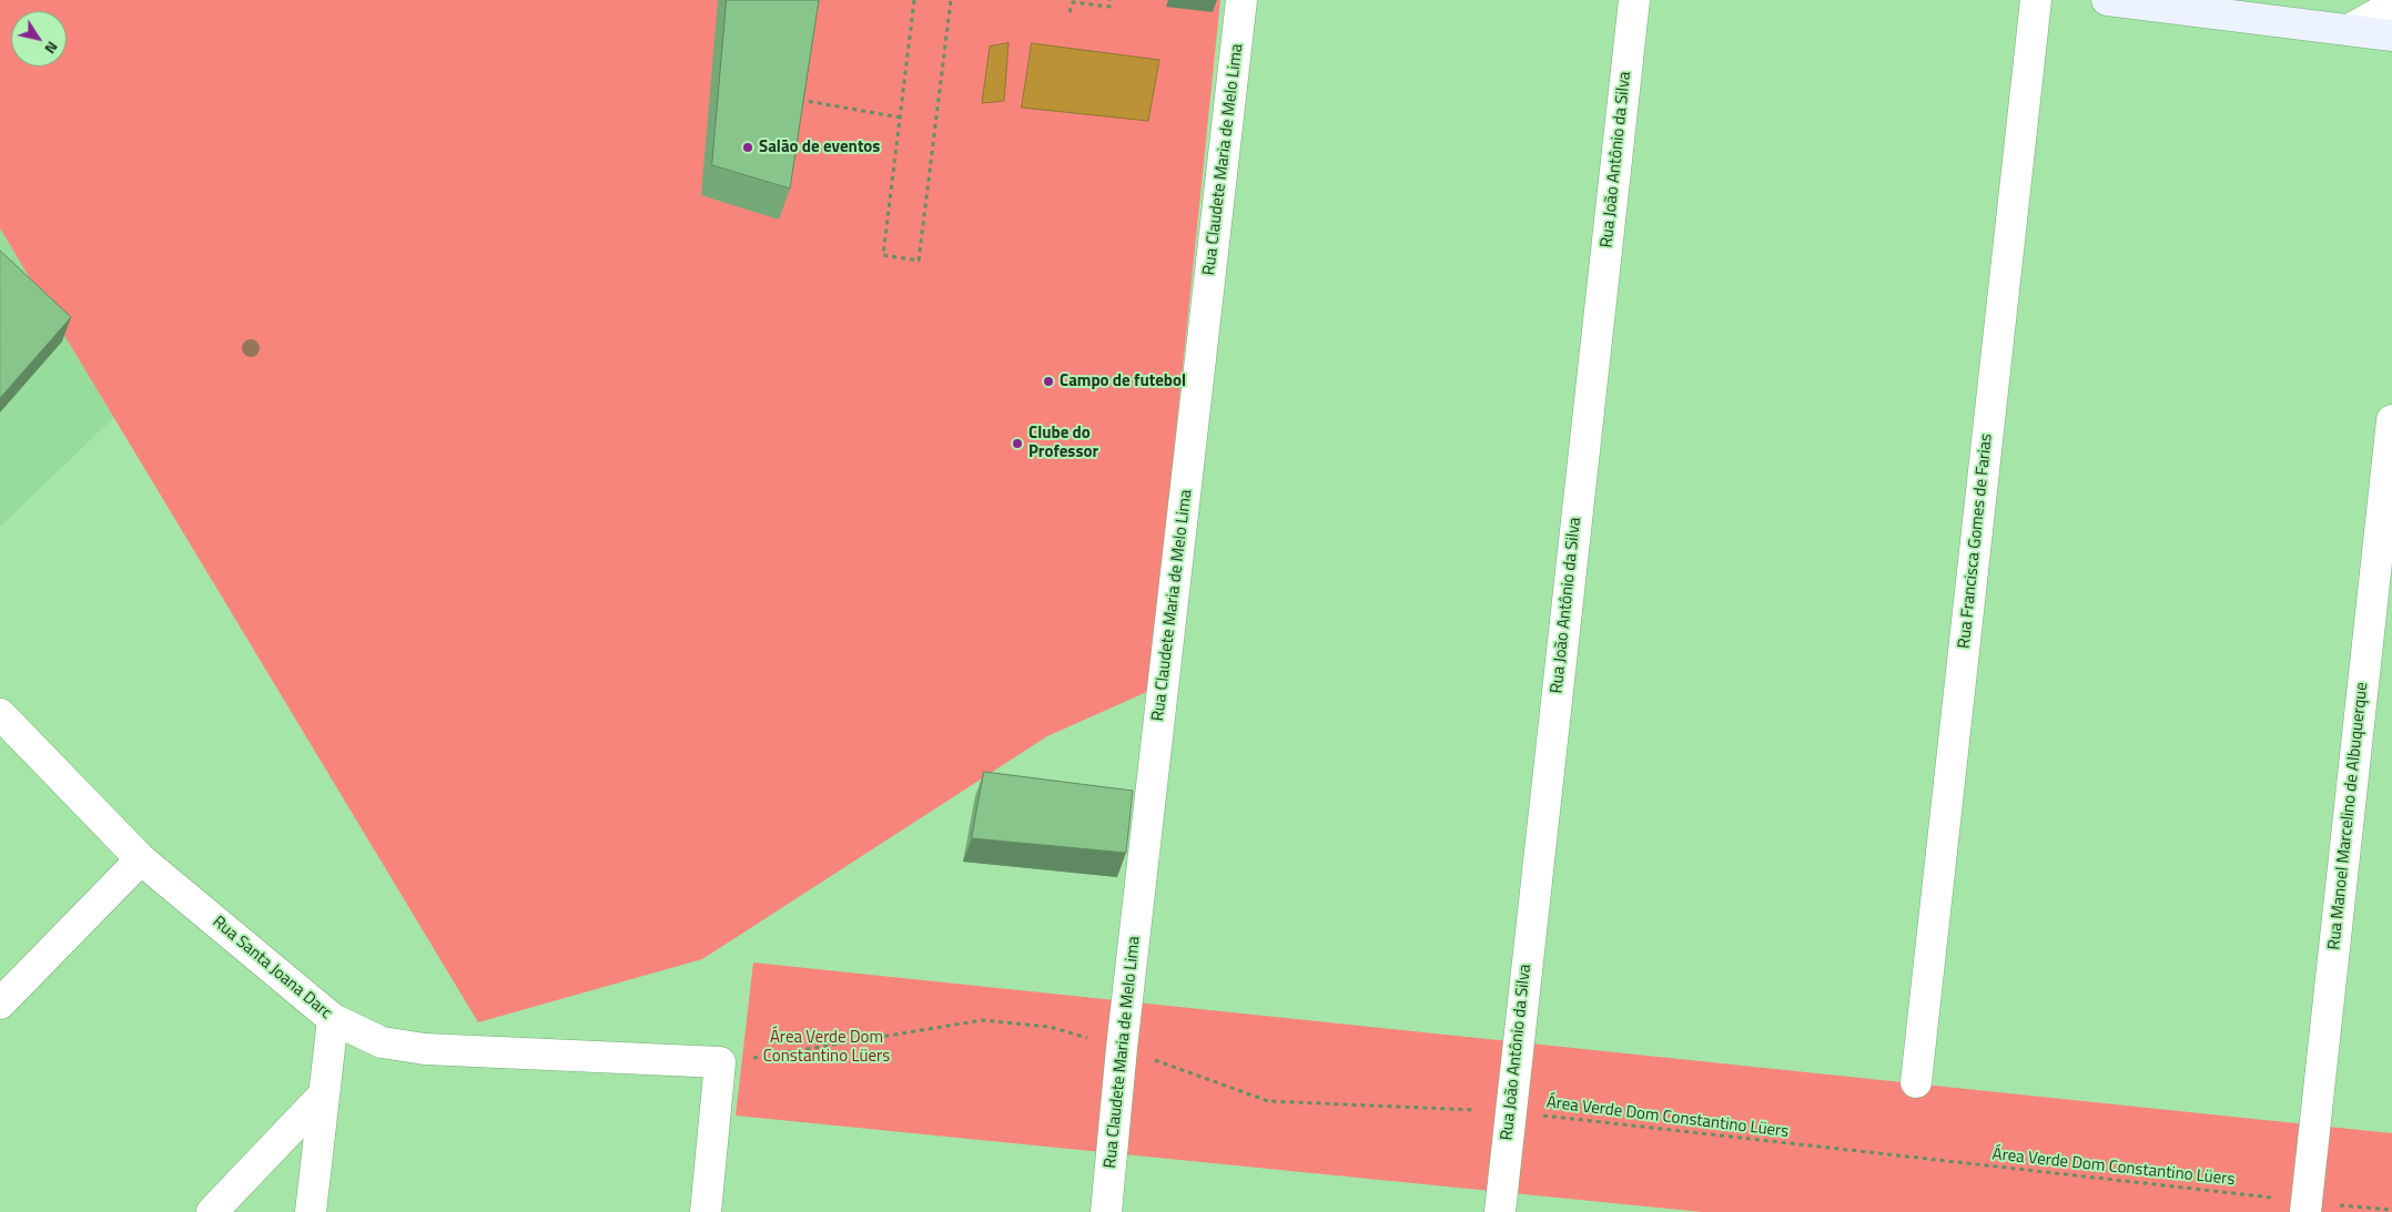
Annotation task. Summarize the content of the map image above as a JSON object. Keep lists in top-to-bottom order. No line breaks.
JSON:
{"streets":{"street":["Rua Claudete Maria de Melo Lima","Rua João Antônio da Silva","Rua Francisca Gomes de Farias","Rua Manoel Marcelino de Albuquerque","Rua Santa Joana Darc"],"path":["Área Verde Dom Constantino Lüers"]},"crossings":[["Rua Claudete Maria de Melo Lima","Área Verde Dom Constantino Lüers"],["Rua João Antônio da Silva","Área Verde Dom Constantino Lüers"],["Rua Manoel Marcelino de Albuquerque","Área Verde Dom Constantino Lüers"],["Rua Santa Joana Darc","Área Verde Dom Constantino Lüers"]],"parks":["Área Verde Dom Constantino Lüers"],"places":["Salão de eventos","Campo de futebol","Clube do Professor"],"north":"bottom right"}
